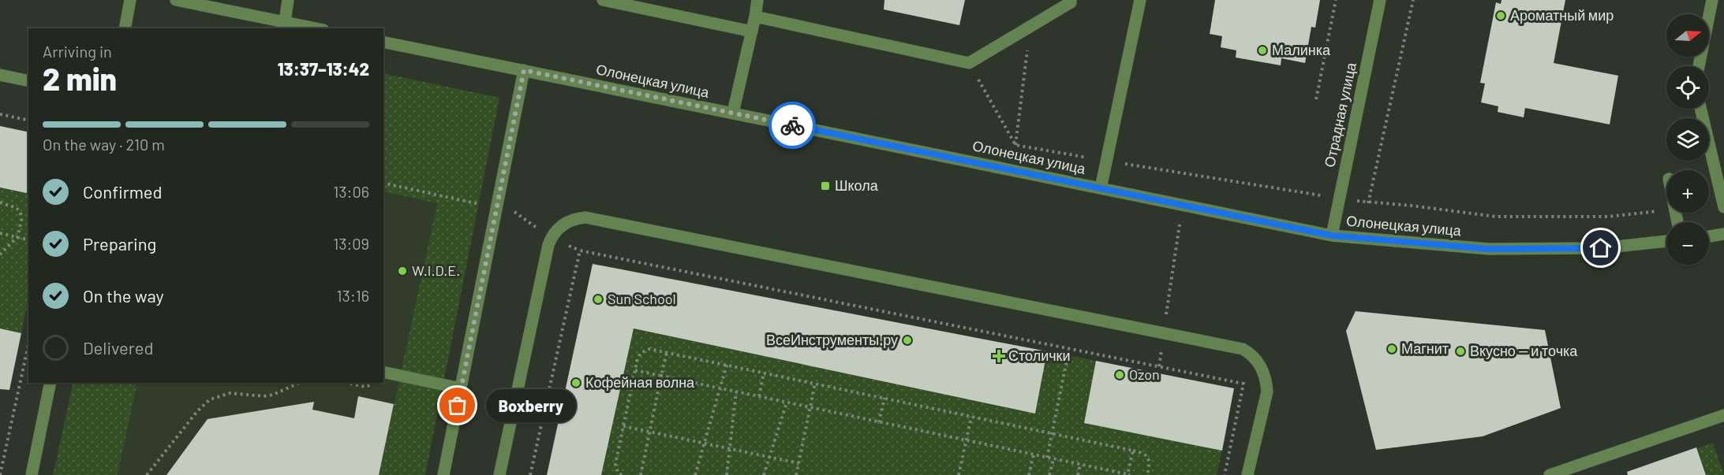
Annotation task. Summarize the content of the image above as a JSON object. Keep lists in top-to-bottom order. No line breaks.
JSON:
{"streets":{"street":["Олонецкая улица","Отрадная улица"]},"crossings":[["Олонецкая улица","Отрадная улица"]],"places":{"other":["Ароматный мир","Малинка","W.I.D.E.","Sun School","ВсеИнструменты.ру","Магнит","Вкусно — и точка","Ozon","Кофейная волна","Boxberry"],"transit":["Школа"],"health":["Столички"]},"north":"right","page":{"map_buttons":["+","−"],"heading":["2 min","Arriving in","13:37–13:42"],"bar":"On the way · 210 m","list":[["Confirmed","13:06"],["Preparing","13:09"],["On the way","13:16"],"Delivered"],"bubble":"Boxberry"}}
